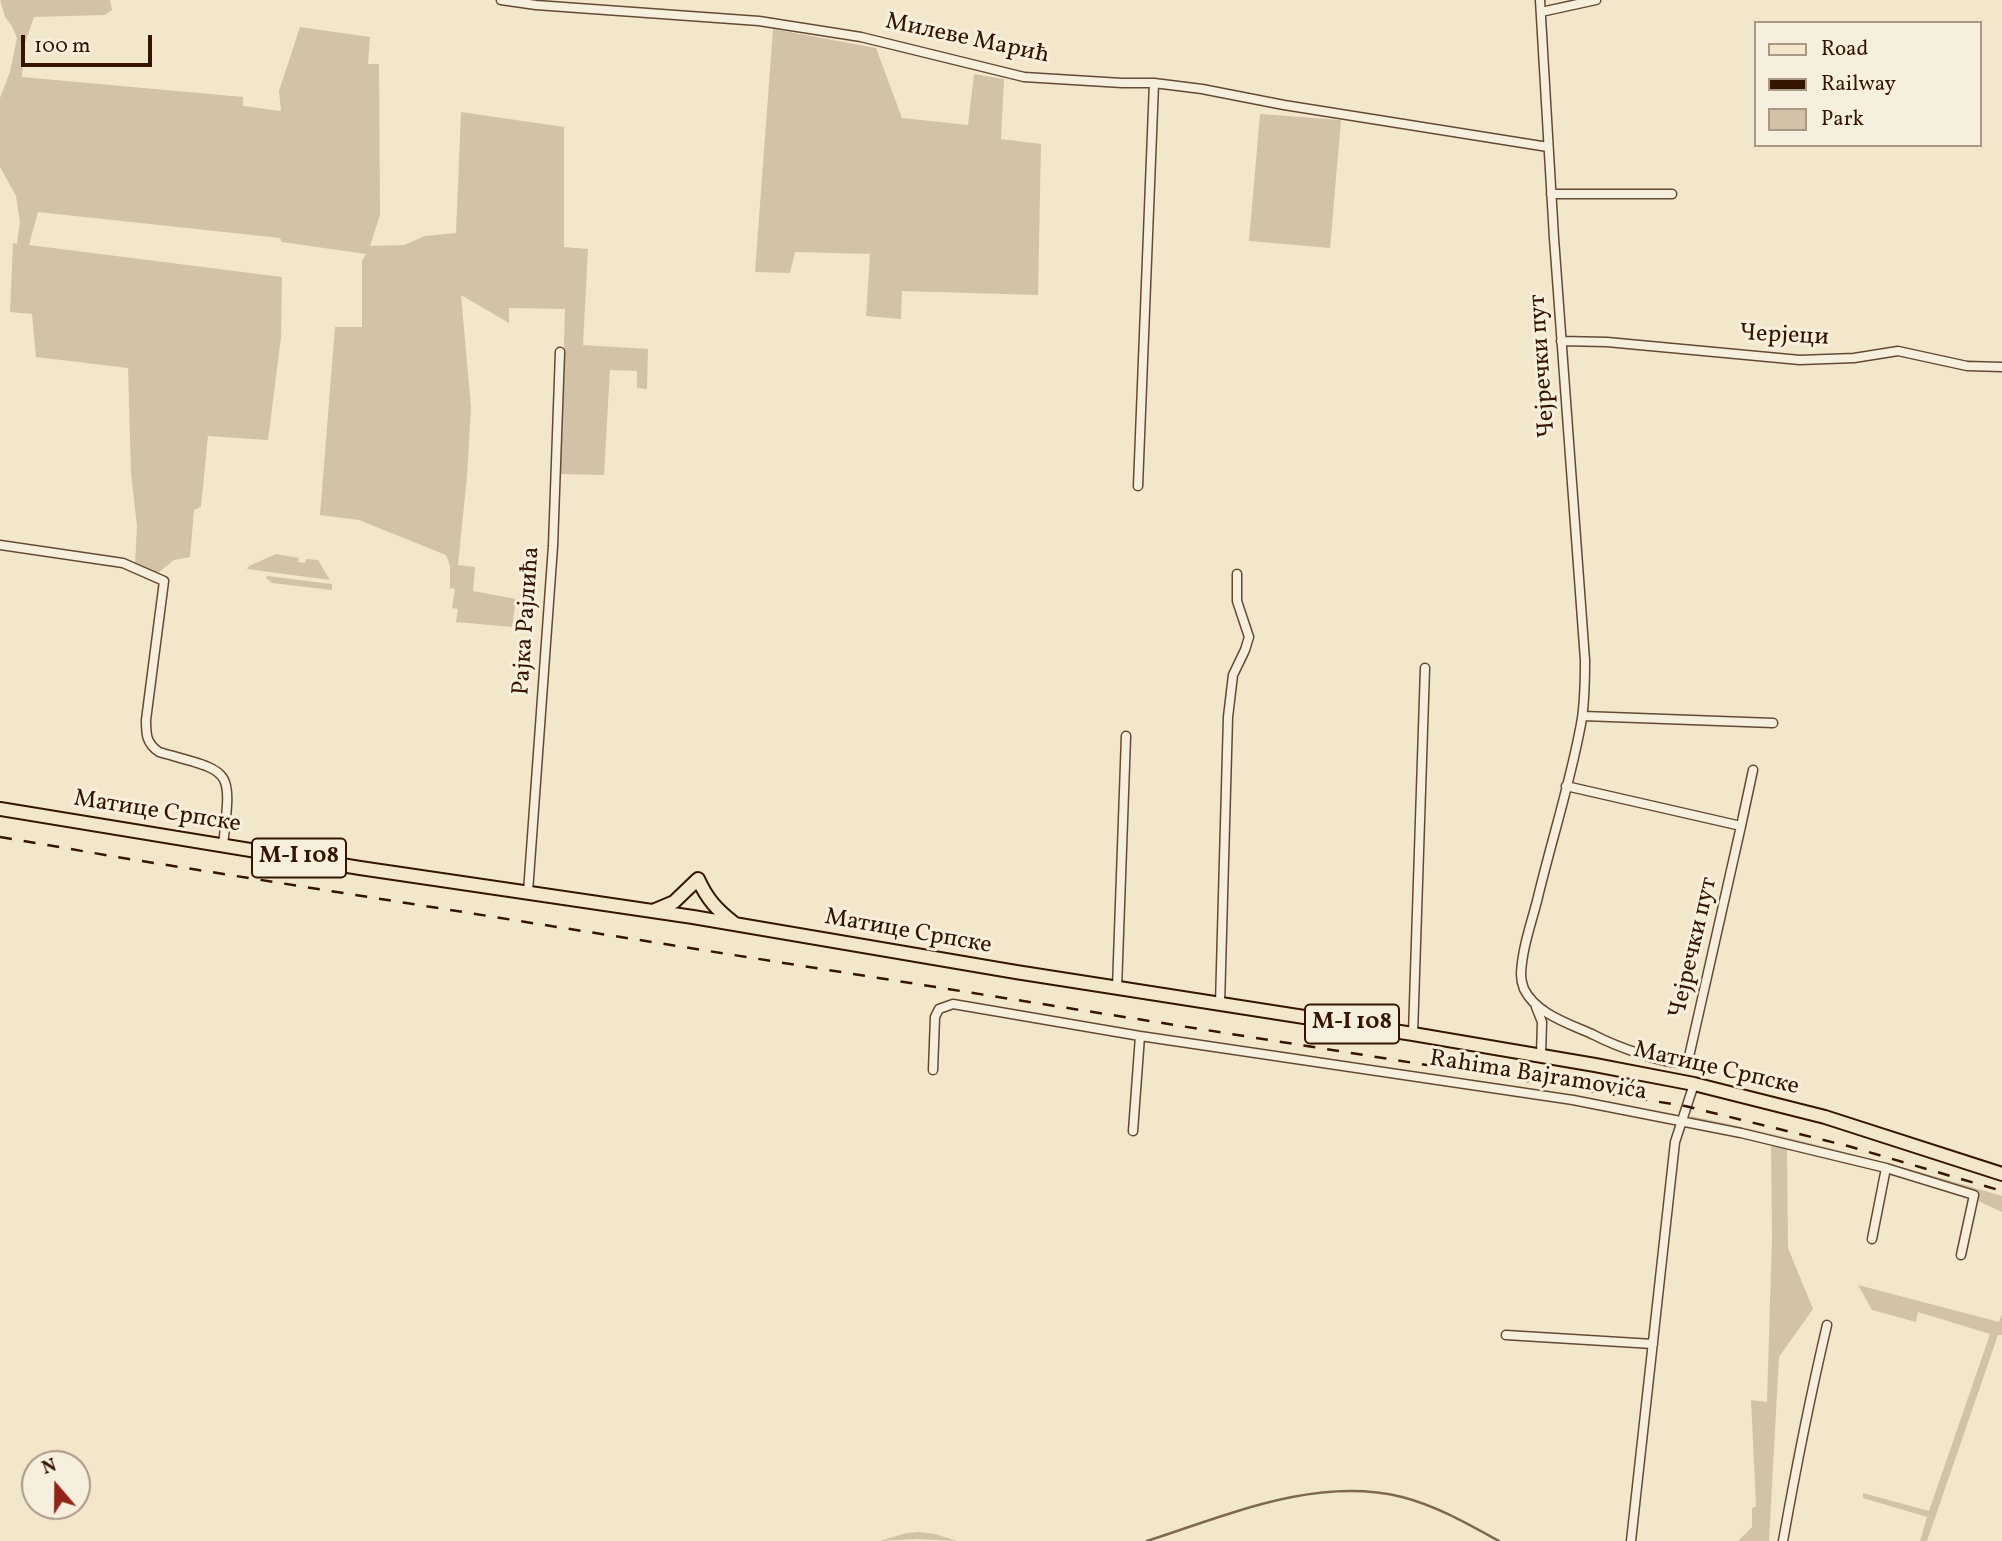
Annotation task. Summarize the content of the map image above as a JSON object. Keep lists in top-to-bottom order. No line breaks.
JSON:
{"streets":{"main road":["Матице Српске","M-I 108"],"street":["Милеве Мaрић","Черјеци","Чејречки пут","Рајка Рајлића","Rahima Bajramovića"]},"crossings":[["Милеве Мaрић","Чејречки пут"],["Черјеци","Чејречки пут"],["Рајка Рајлића","Матице Српске"]],"legend":["Road","Railway","Park"],"scale_bar":"100 m","north":"top"}
